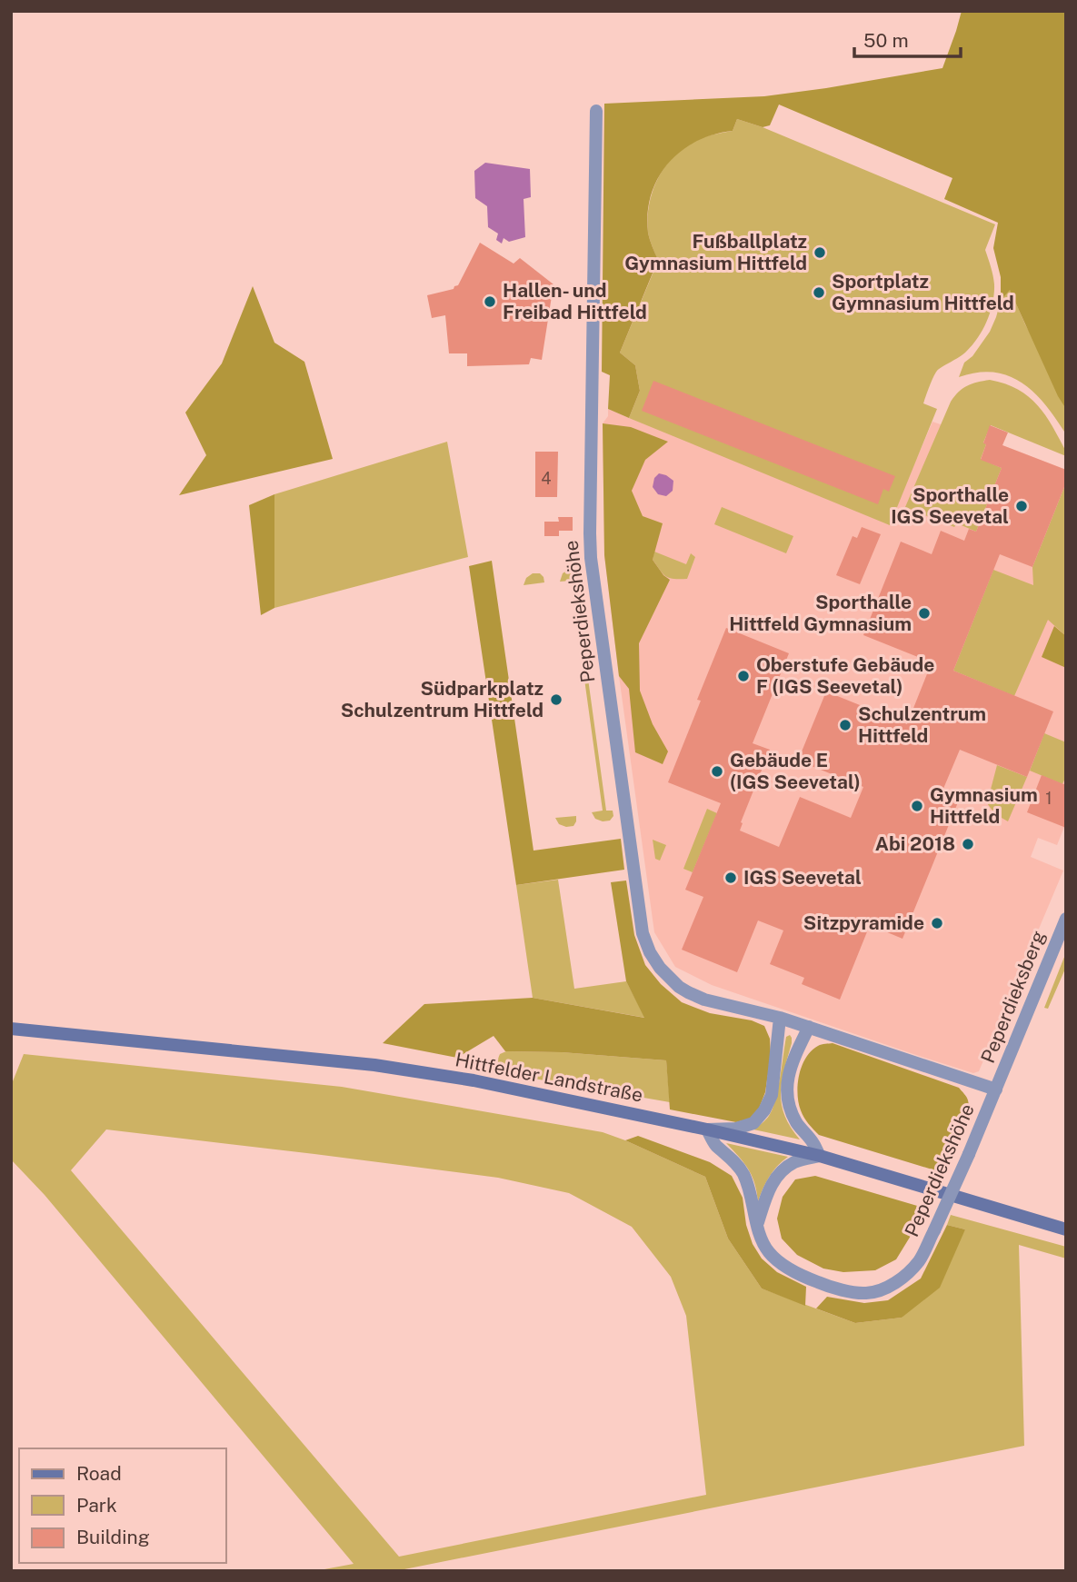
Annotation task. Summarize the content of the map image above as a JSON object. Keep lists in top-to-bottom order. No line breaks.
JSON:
{"streets":{"main road":["Hittfelder Landstraße"],"street":["Peperdiekshöhe","Peperdieksberg"]},"crossings":[["Peperdiekshöhe","Peperdieksberg"],["Peperdiekshöhe","Hittfelder Landstraße"]],"places":["Fußballplatz Gymnasium Hittfeld","Sportplatz Gymnasium Hittfeld","Hallen- und Freibad Hittfeld","Sporthalle IGS Seevetal","Sporthalle Hittfeld Gymnasium","Oberstufe Gebäude F (IGS Seevetal)","Südparkplatz Schulzentrum Hittfeld","Schulzentrum Hittfeld","Gebäude E (IGS Seevetal)","Gymnasium Hittfeld","Abi 2018","IGS Seevetal","Sitzpyramide"],"house_numbers":["4","1"],"legend":["Road","Park","Building"],"scale_bar":"50 m"}
